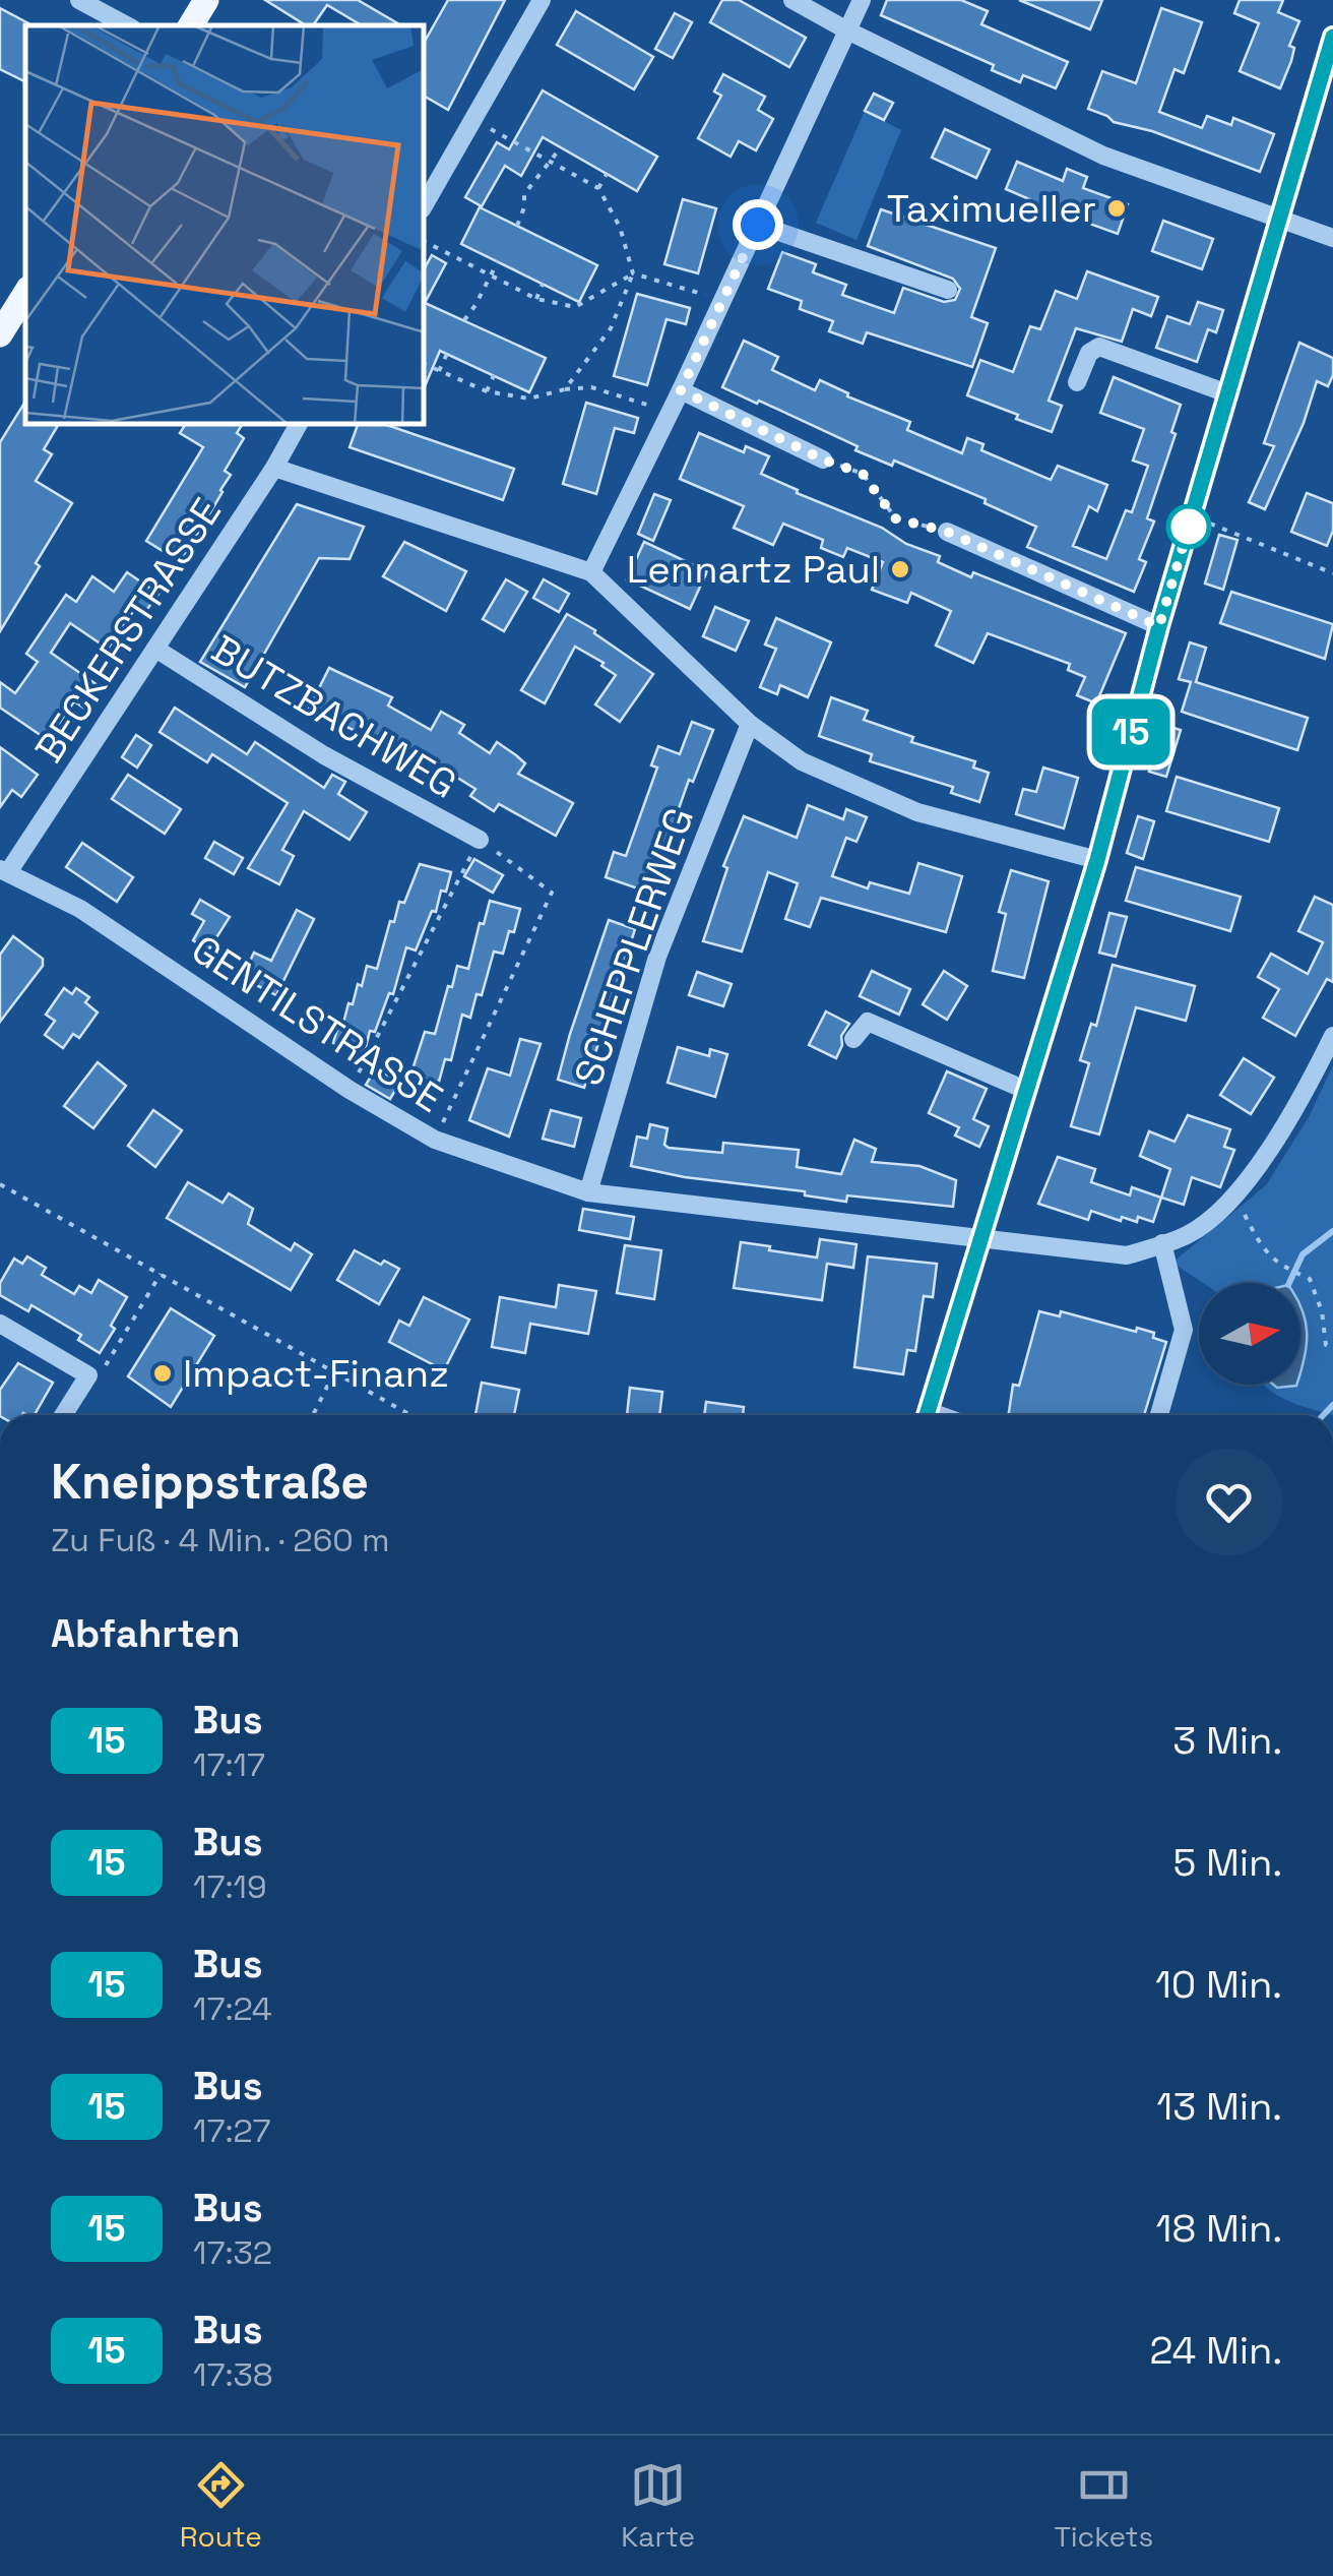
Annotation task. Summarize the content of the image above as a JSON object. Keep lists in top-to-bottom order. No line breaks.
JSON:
{"streets":{"street":["BECKERSTRASSE","BUTZBACHWEG","SCHEPPLERWEG","GENTILSTRASSE"]},"crossings":[["BECKERSTRASSE","BUTZBACHWEG"],["BECKERSTRASSE","GENTILSTRASSE"],["SCHEPPLERWEG","GENTILSTRASSE"]],"places":["Taximueller","Lennartz Paul","Impact-Finanz"],"lines":["bus line 15"],"north":"right","page":{"on_map":"15","heading":[["Kneippstraße","Zu Fuß · 4 Min. · 260 m"],"Abfahrten"],"list":[{"mark":"15","name":"Bus","note":"17:17","value":"3 Min."},{"mark":"15","name":"Bus","note":"17:19","value":"5 Min."},{"mark":"15","name":"Bus","note":"17:24","value":"10 Min."},{"mark":"15","name":"Bus","note":"17:27","value":"13 Min."},{"mark":"15","name":"Bus","note":"17:32","value":"18 Min."},{"mark":"15","name":"Bus","note":"17:38","value":"24 Min."}],"tabs":["Route","Karte","Tickets"]}}
